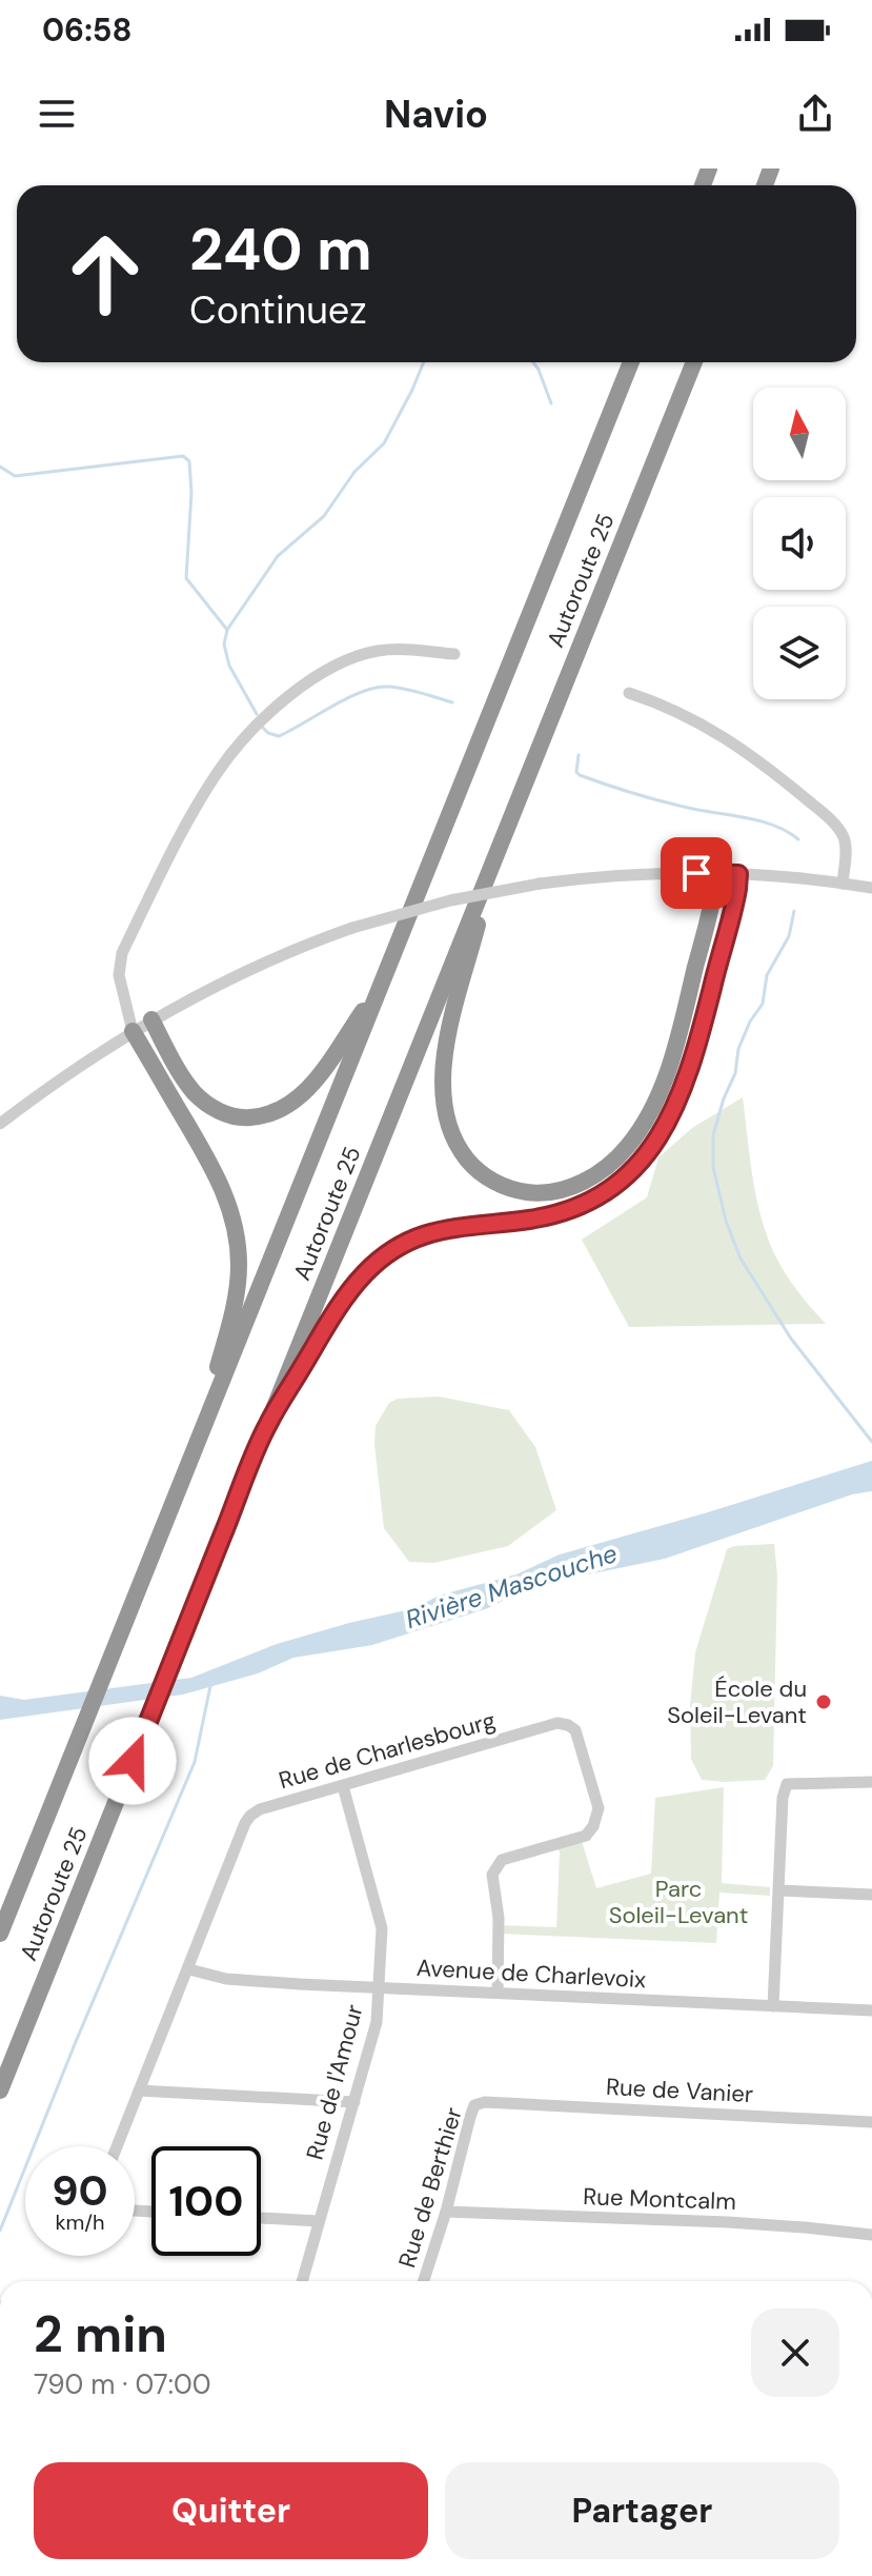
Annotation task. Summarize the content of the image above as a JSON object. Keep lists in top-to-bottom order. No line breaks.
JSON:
{"streets":{"highway":["Autoroute 25"],"street":["Rue de Charlesbourg","Avenue de Charlevoix","Rue de l'Amour","Rue de Vanier","Rue de Berthier","Rue Montcalm"]},"crossings":[["Rue de Charlesbourg","Avenue de Charlevoix"],["Rue de Charlesbourg","Rue de l'Amour"],["Avenue de Charlevoix","Rue de l'Amour"],["Rue de Vanier","Rue de Berthier"],["Rue de Berthier","Rue Montcalm"]],"water":["Rivière Mascouche"],"parks":["Parc Soleil-Levant"],"places":["École du Soleil-Levant"],"north":"top","page":{"status":"06:58","header":"Navio","turn":["240 m","Continuez"],"speed":"90 km/h","limit":"100","heading":["2 min","790 m · 07:00"],"buttons":["Quitter","Partager"]}}
